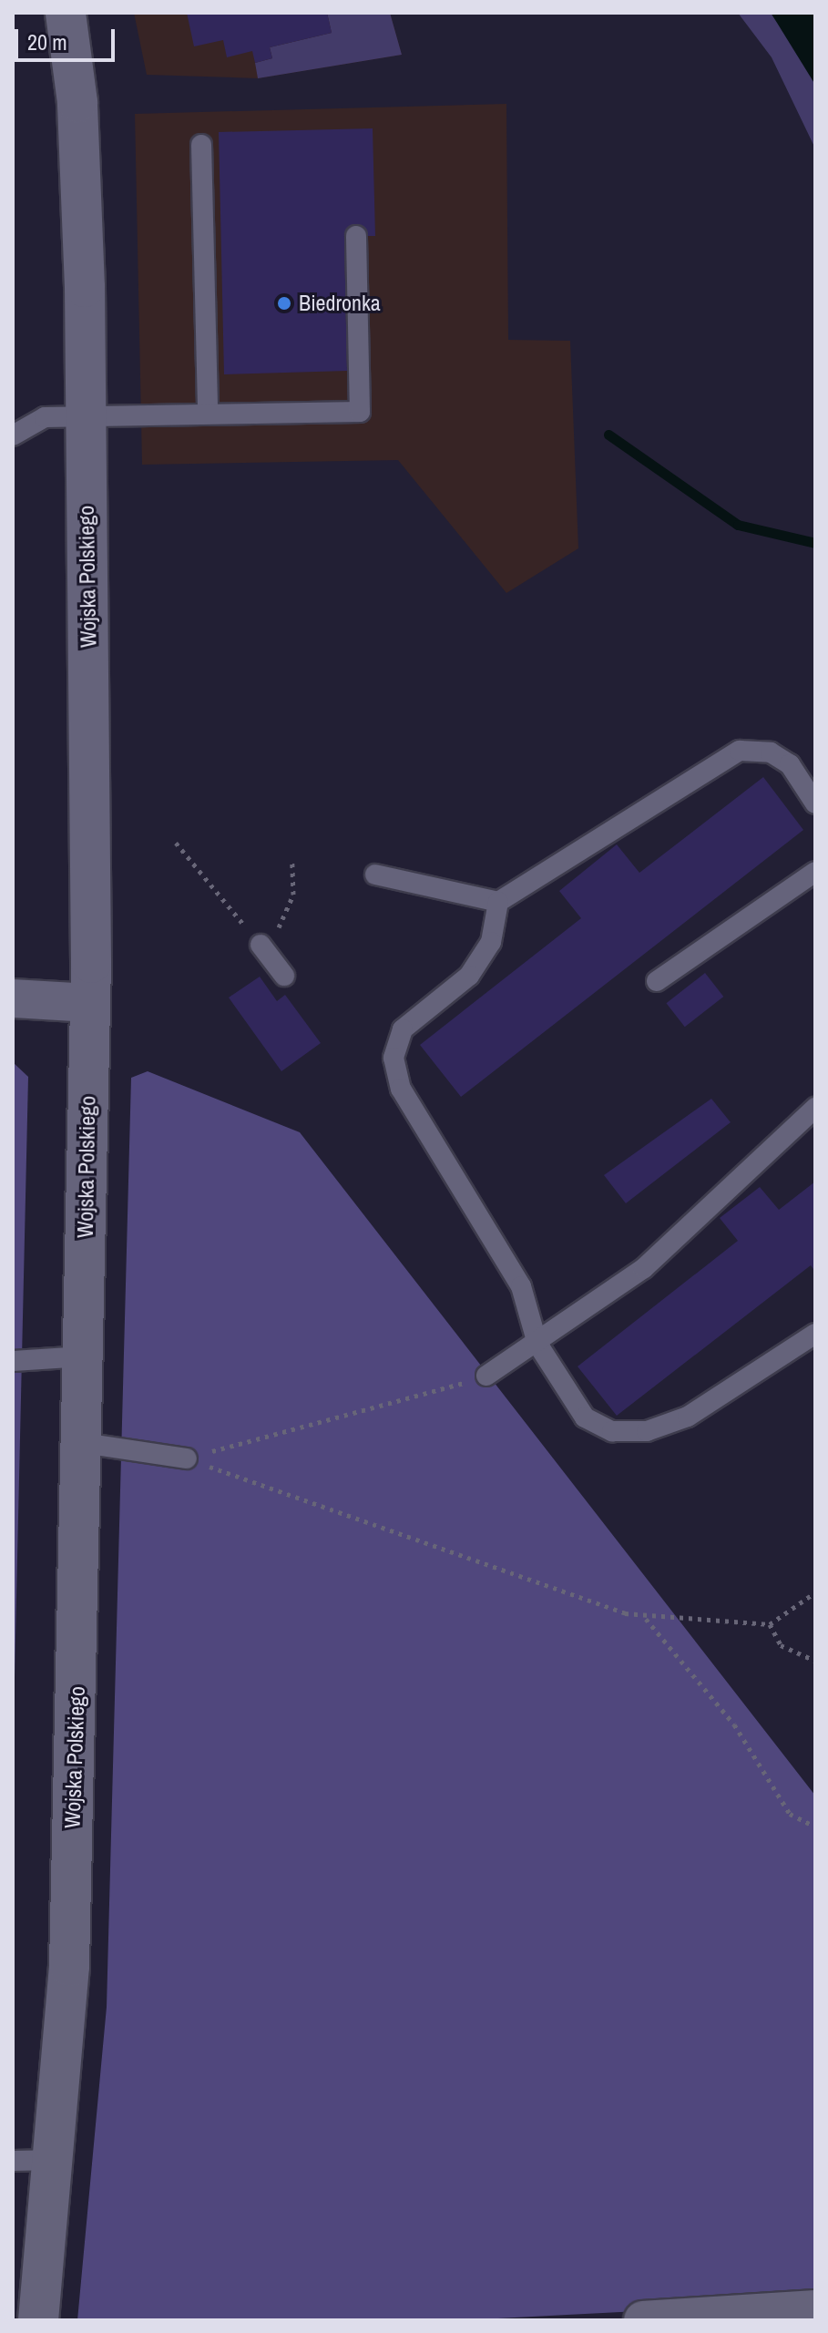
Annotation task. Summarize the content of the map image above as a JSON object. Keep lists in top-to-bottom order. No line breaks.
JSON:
{"streets":{"street":["Wojska Polskiego"]},"places":["Biedronka"],"scale_bar":"20 m"}
